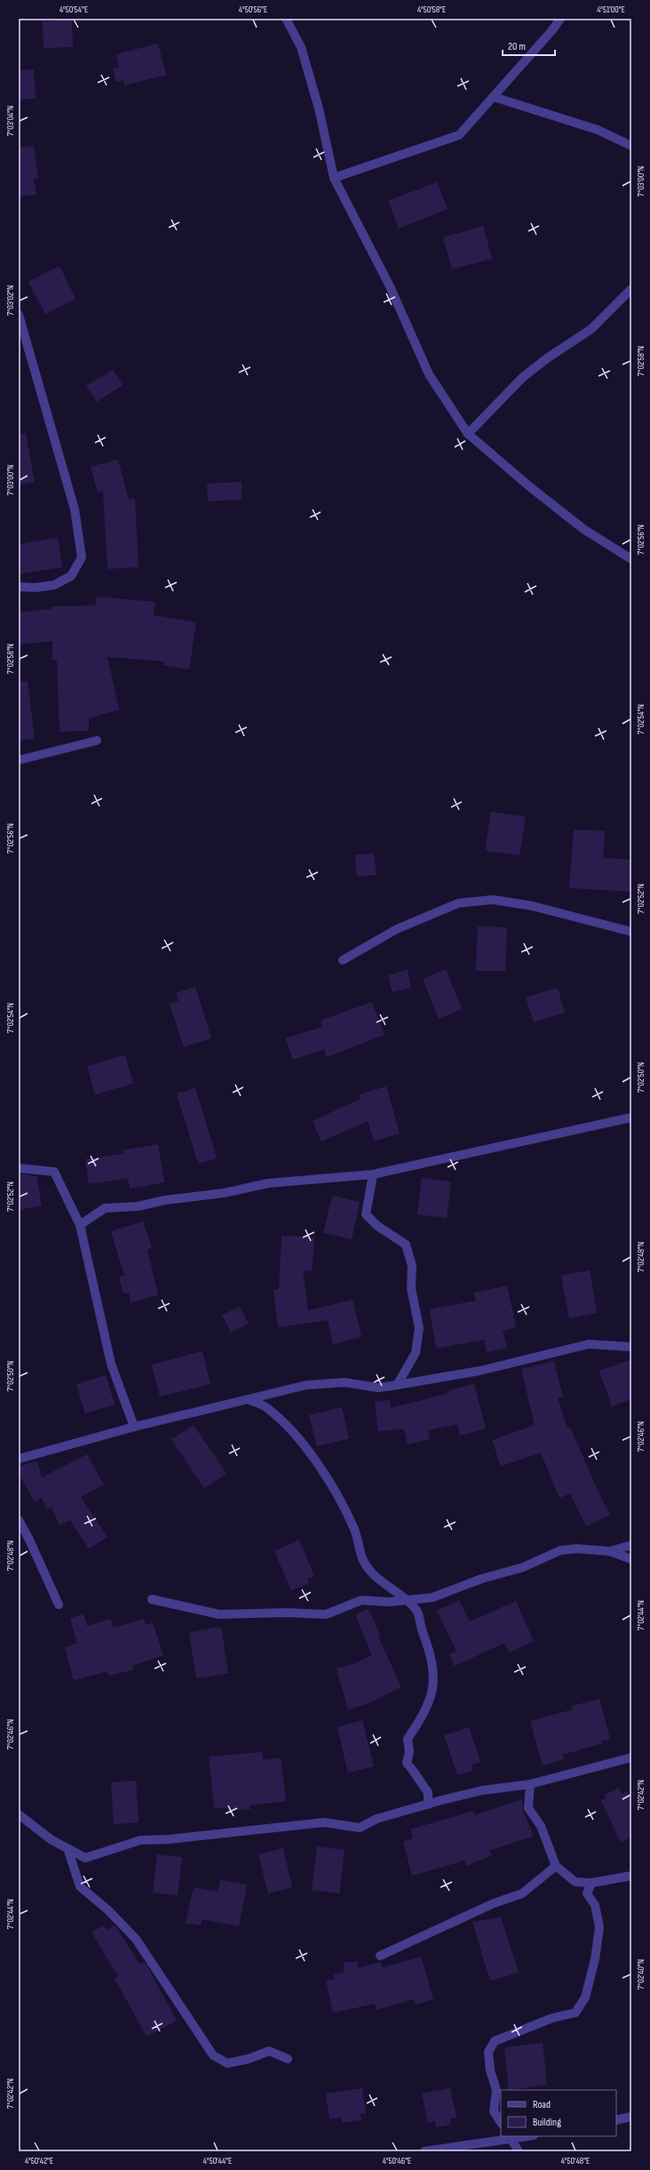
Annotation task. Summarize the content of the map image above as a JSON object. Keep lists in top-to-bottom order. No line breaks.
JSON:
{"legend":["Road","Building"],"scale_bar":"20 m","coordinates":["4°50'54\"E","4°50'56\"E","4°50'58\"E","4°51'00\"E","7°03'04\"N","7°03'00\"N","7°03'02\"N","7°02'58\"N","7°02'56\"N","7°02'54\"N","7°02'52\"N","7°02'50\"N","7°02'48\"N","7°02'46\"N","7°02'44\"N","7°02'42\"N","7°02'40\"N","4°50'42\"E","4°50'44\"E","4°50'46\"E","4°50'48\"E"]}
